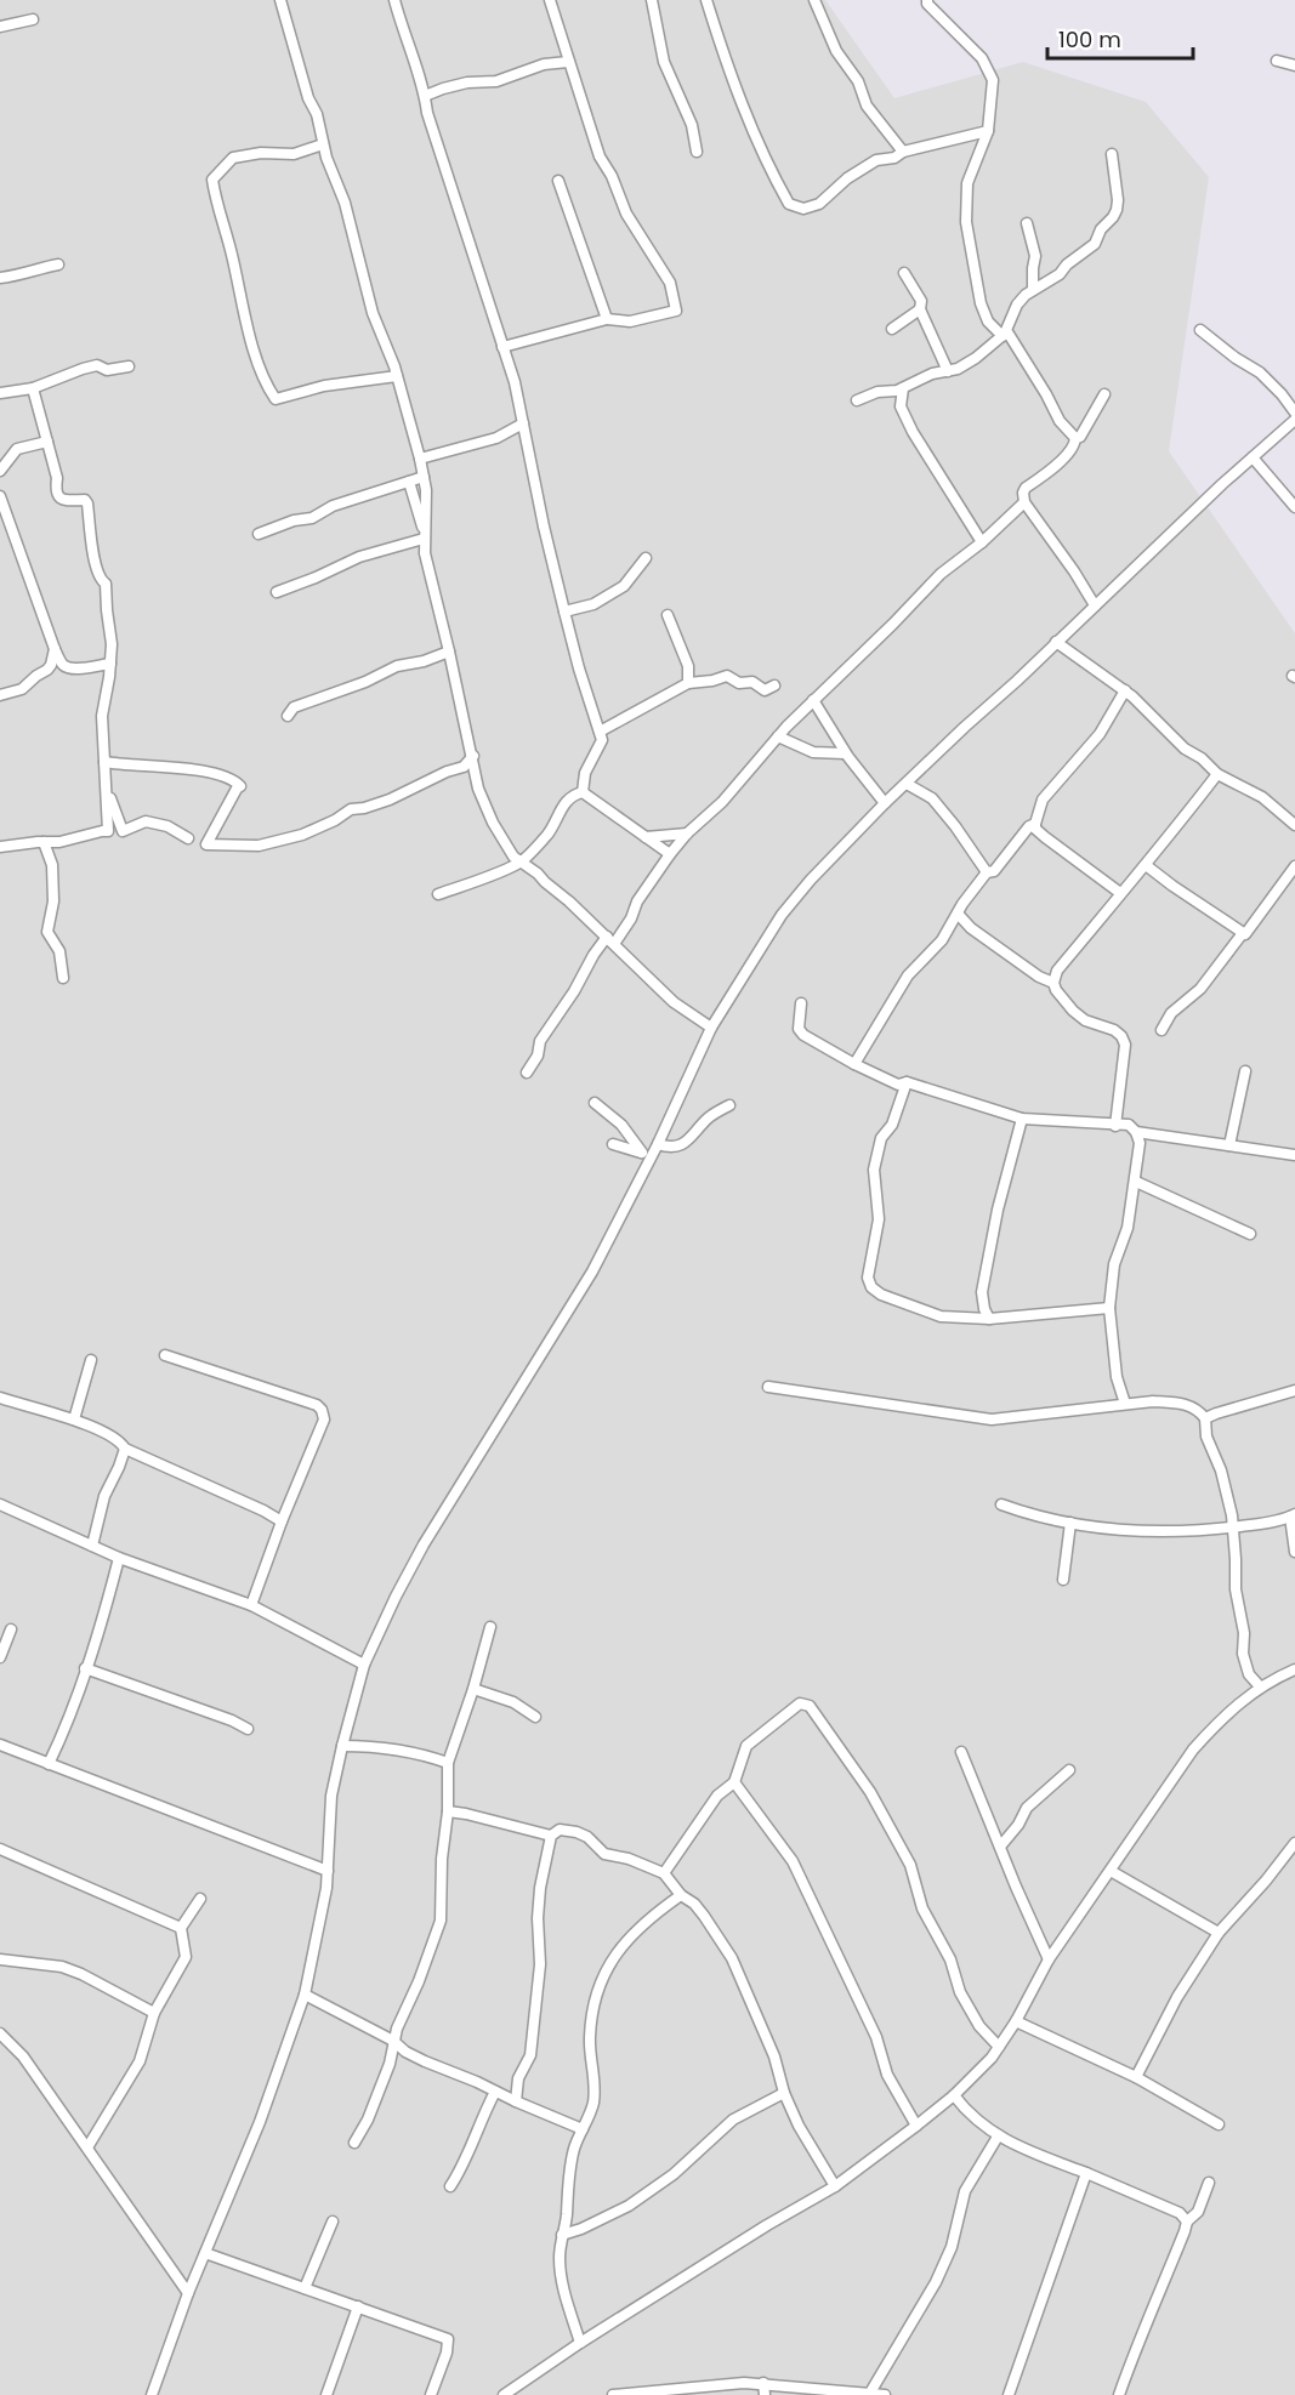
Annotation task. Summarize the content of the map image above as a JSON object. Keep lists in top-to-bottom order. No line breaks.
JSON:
{"scale_bar":"100 m"}
